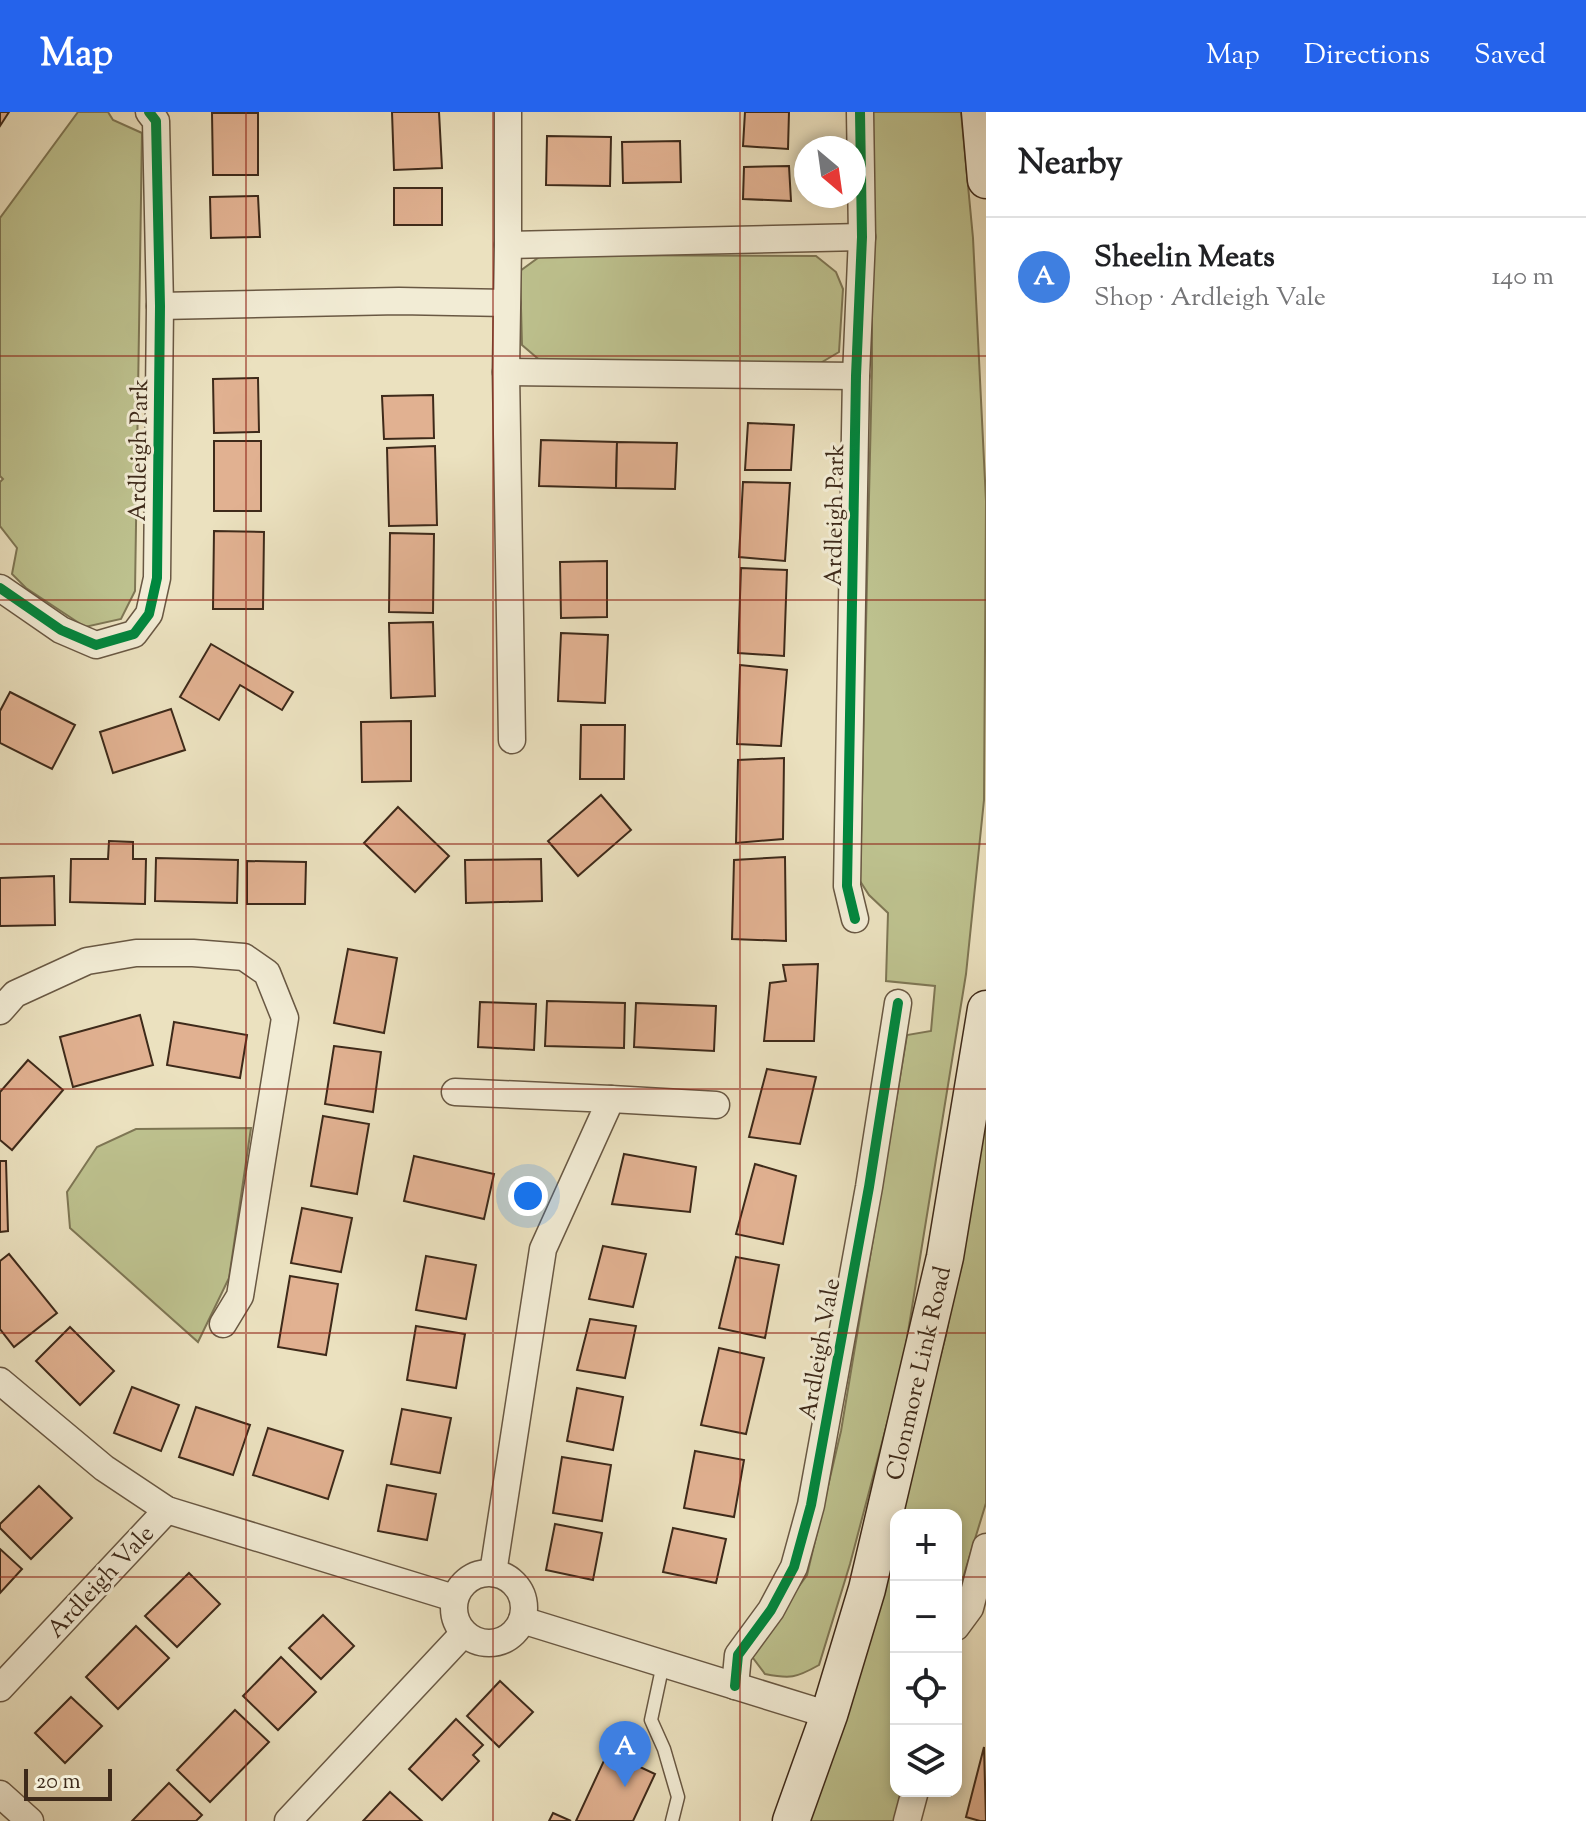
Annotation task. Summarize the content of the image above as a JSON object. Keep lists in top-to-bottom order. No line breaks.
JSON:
{"streets":{"main road":["Clonmore Link Road"],"street":["Ardleigh Park","Ardleigh Vale"]},"scale_bar":"20 m","north":"bottom right","page":{"header":"Map","nav":["Map","Directions","Saved"],"heading":"Nearby","list":[{"mark":"A","name":"Sheelin Meats","note":"Shop · Ardleigh Vale","value":"140 m"}],"map_buttons":["+","−"],"pins":"A","scale":"20 m"}}
